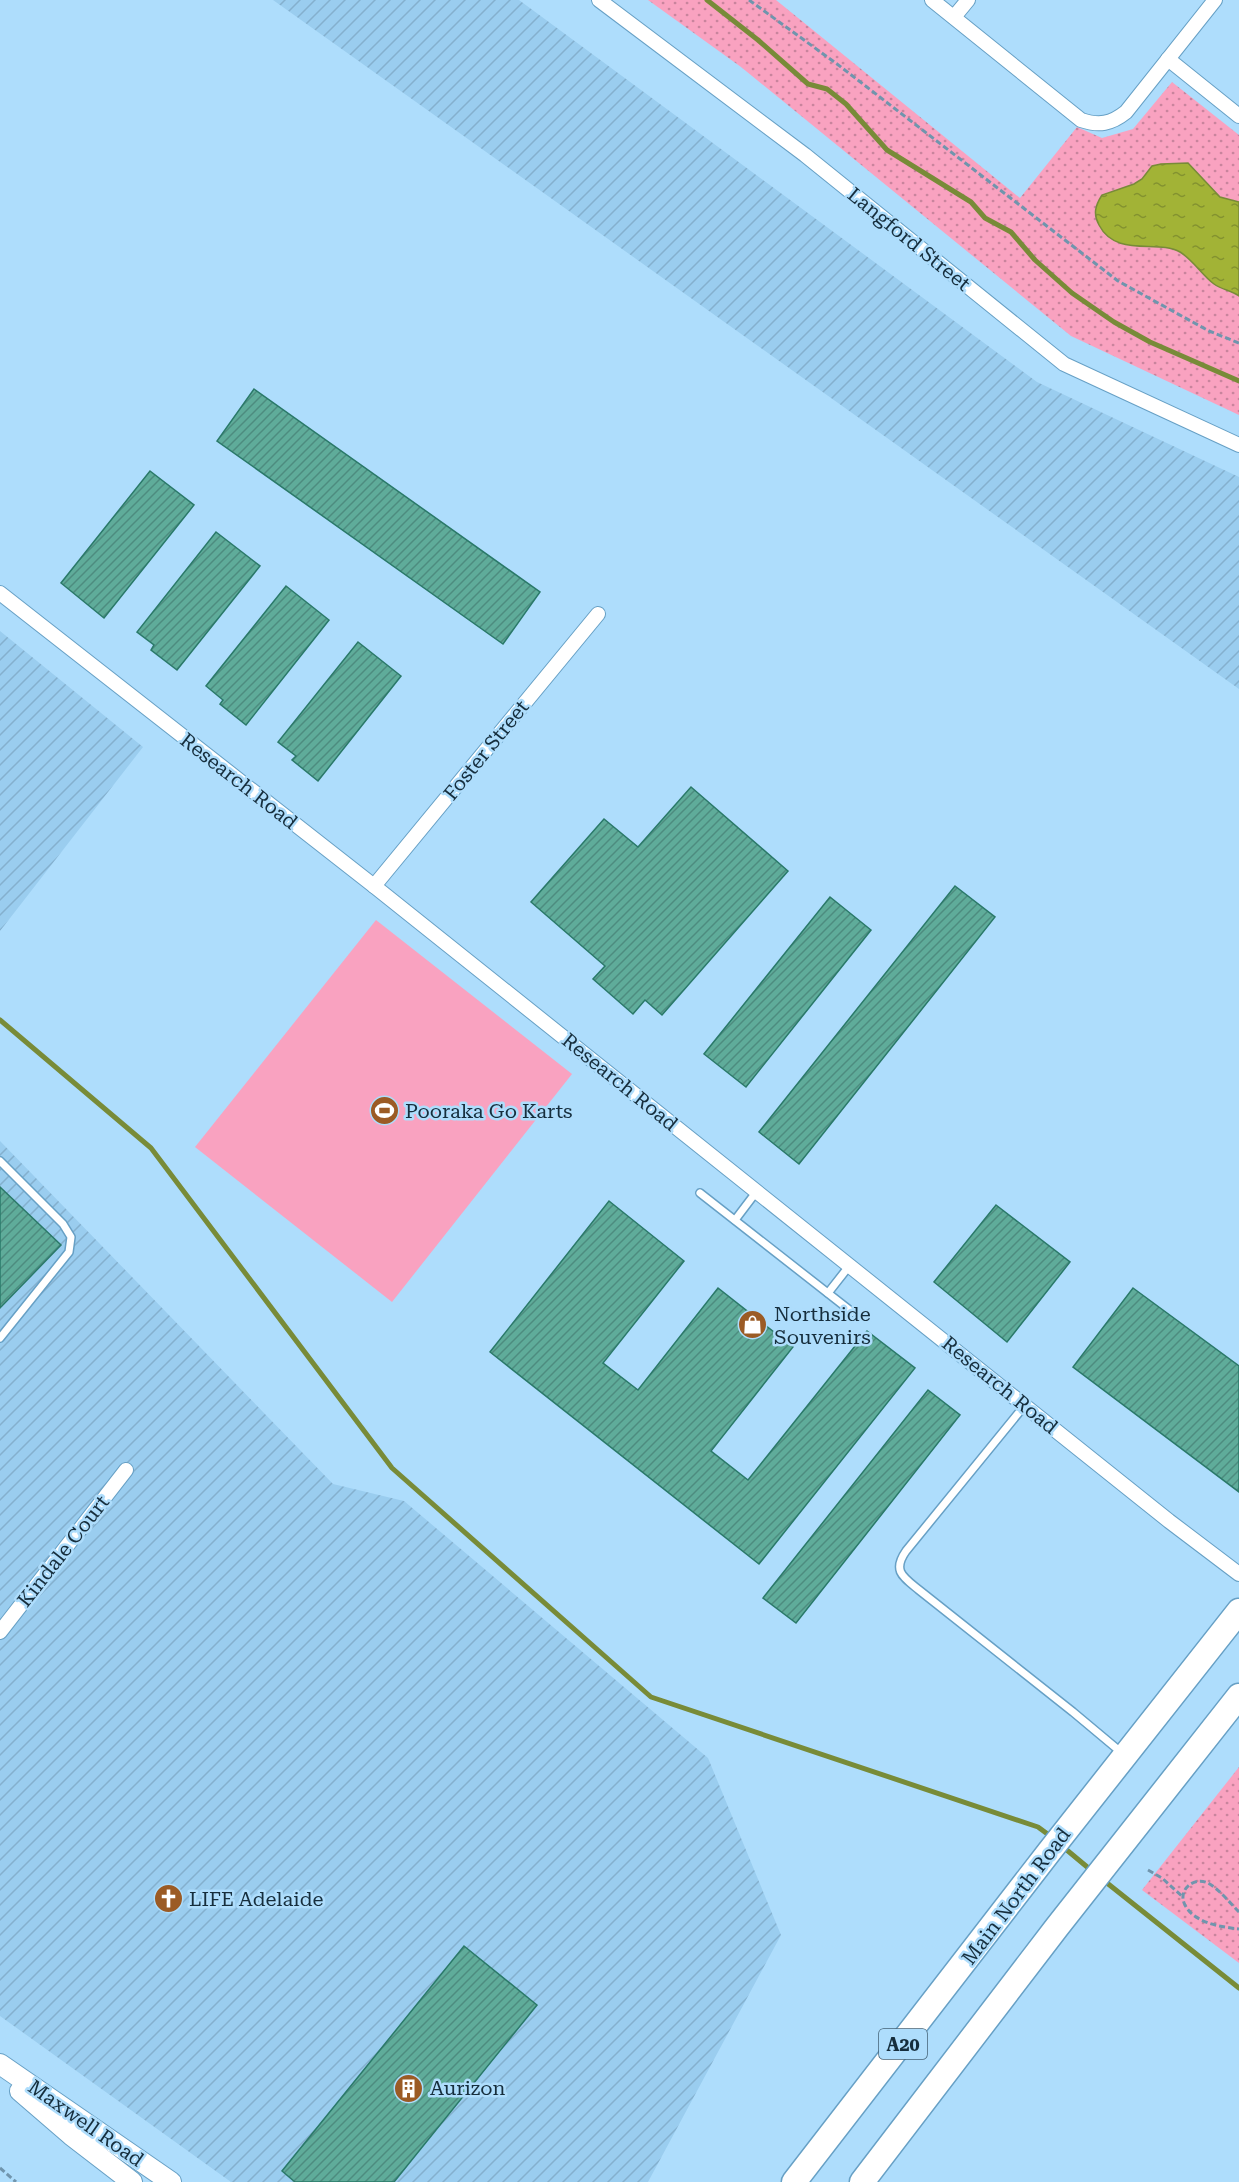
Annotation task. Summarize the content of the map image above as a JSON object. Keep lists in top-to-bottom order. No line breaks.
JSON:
{"streets":{"highway":["Main North Road","A20"],"street":["Langford Street","Foster Street","Research Road","Kindale Court","Maxwell Road"]},"crossings":[["Foster Street","Research Road"]],"places":{"sports":["Pooraka Go Karts"],"shop":["Northside Souvenirs"],"church":["LIFE Adelaide"],"building":["Aurizon"]}}
